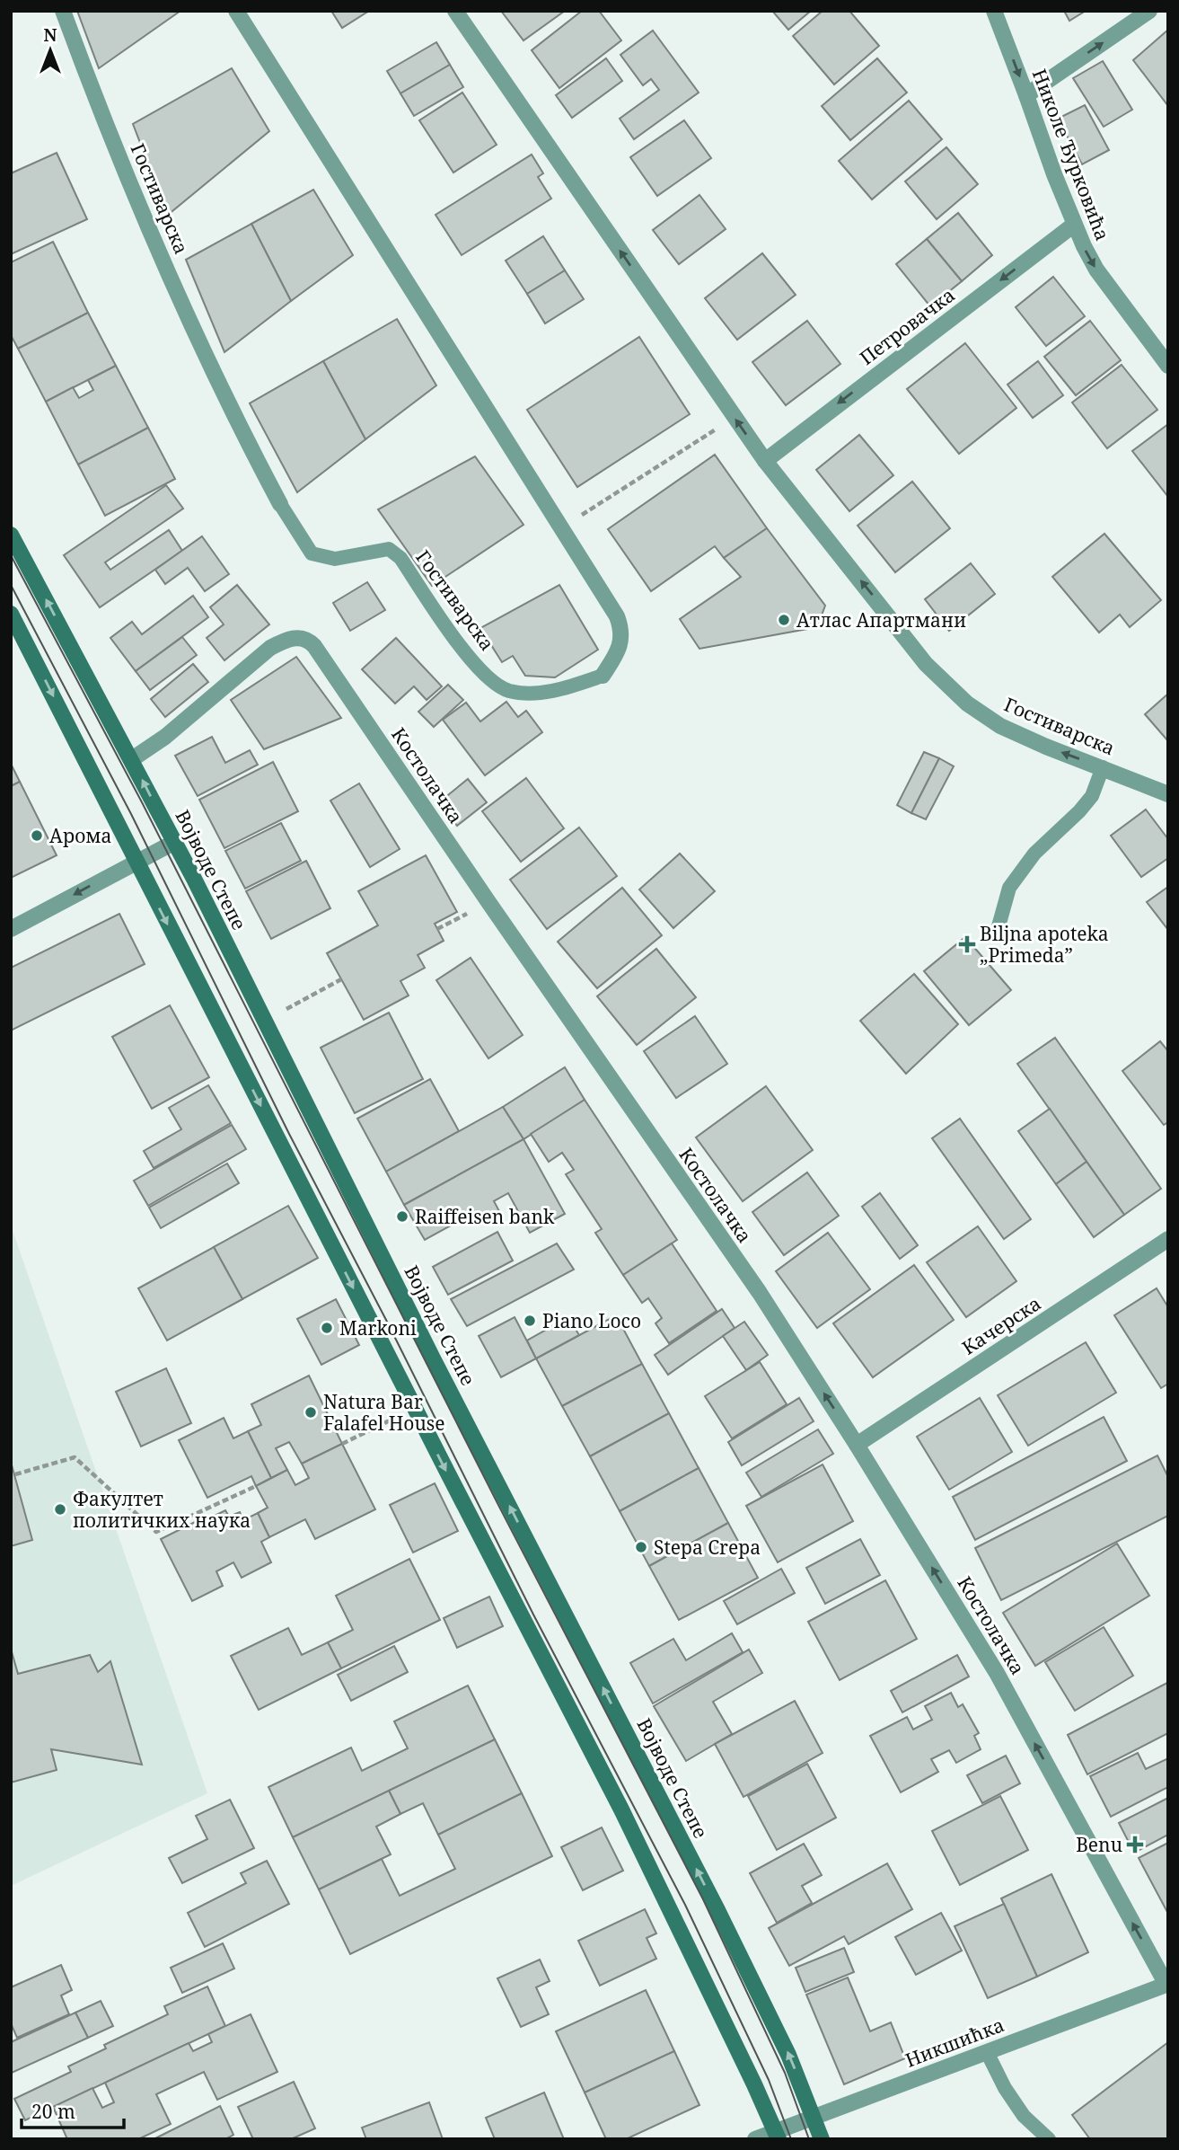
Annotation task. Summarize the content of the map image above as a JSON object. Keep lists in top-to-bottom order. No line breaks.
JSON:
{"streets":{"main road":["Војводе Степе"],"street":["Николе Ђурковића","Гостиварска","Петровачка","Костолачка","Качерска","Никшићка"]},"crossings":[["Николе Ђурковића","Петровачка"],["Гостиварска","Петровачка"],["Костолачка","Војводе Степе"],["Костолачка","Качерска"],["Костолачка","Никшићка"],["Војводе Степе","Никшићка"]],"one_way":["Николе Ђурковића","Гостиварска","Петровачка","Костолачка"],"places":{"other":["Атлас Апартмани","Арома","Raiffeisen bank","Piano Loco","Markoni","Natura Bar Falafel House","Факултет политичких наука","Stepa Crepa"],"health":["Biljna apoteka „Primeda”","Benu"]},"scale_bar":"20 m","north":"top"}
